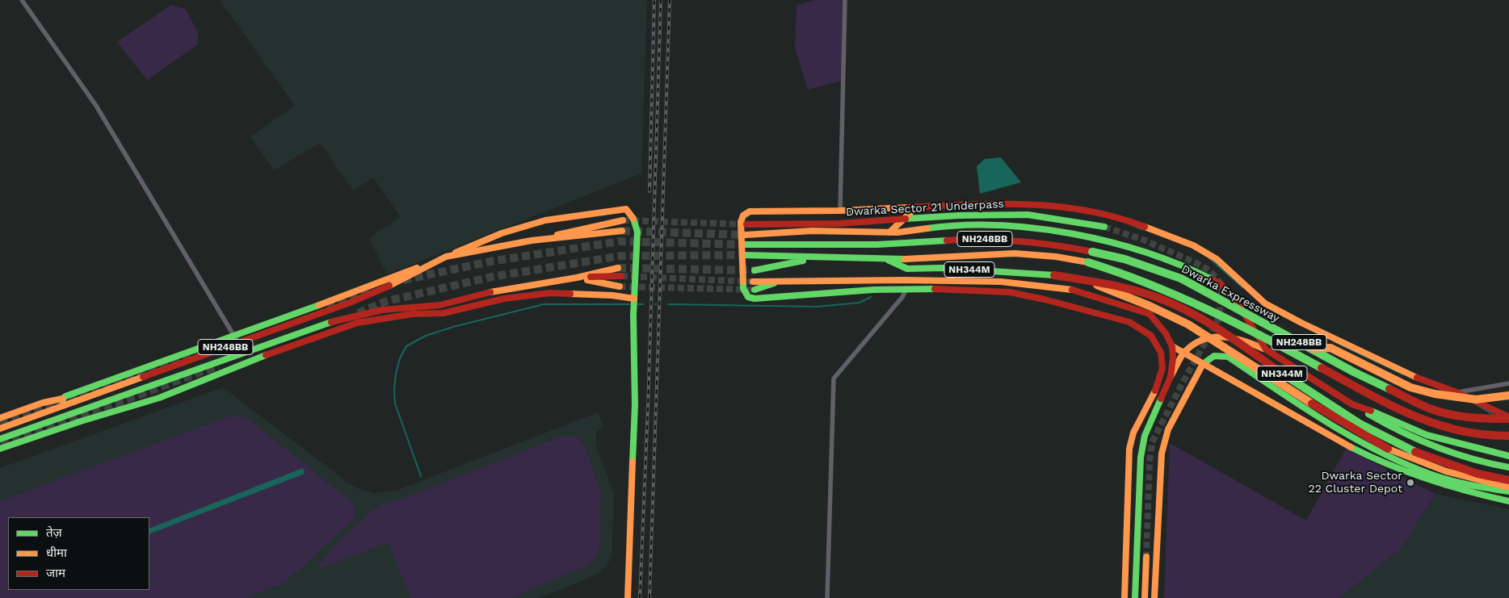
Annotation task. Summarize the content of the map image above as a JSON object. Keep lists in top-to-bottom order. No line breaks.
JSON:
{"streets":{"main road":["Dwarka Sector 21 Underpass","NH248BB","NH344M","Dwarka Expressway"]},"crossings":[["NH248BB","NH344M"],["NH248BB","Dwarka Expressway"],["NH344M","Dwarka Expressway"]],"places":["Dwarka Sector 22 Cluster Depot"],"legend":["तेज़","धीमा","जाम"]}
